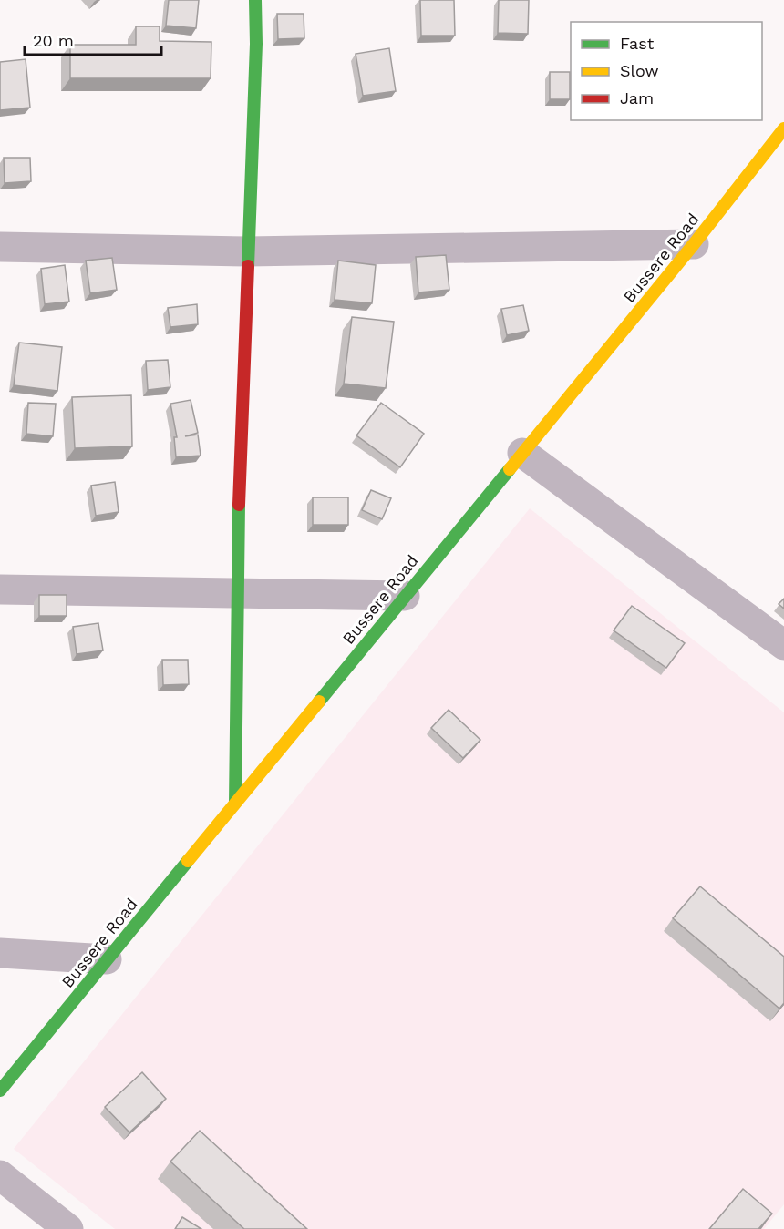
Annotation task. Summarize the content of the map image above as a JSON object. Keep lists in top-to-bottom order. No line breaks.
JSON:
{"streets":{"main road":["Bussere Road"]},"legend":["Fast","Slow","Jam"],"scale_bar":"20 m"}
